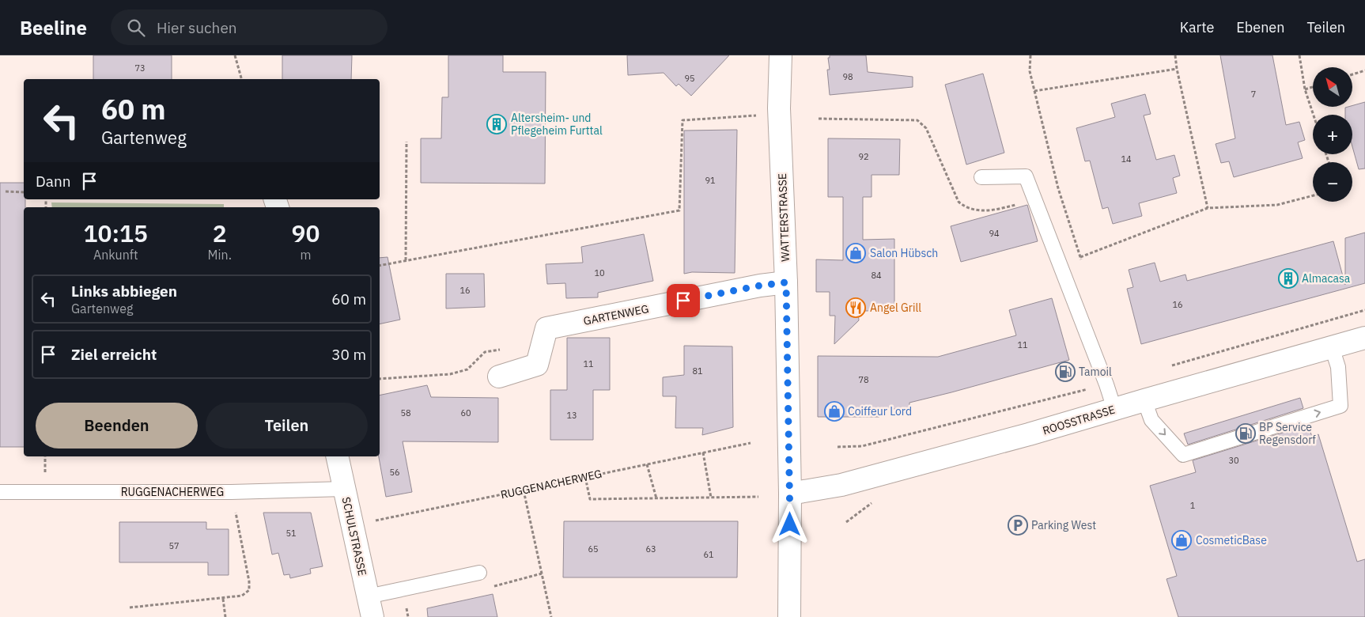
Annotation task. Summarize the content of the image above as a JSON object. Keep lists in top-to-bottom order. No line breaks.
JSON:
{"streets":{"street":["WATTERSTRASSE","GARTENWEG","ROOSSTRASSE","SCHULSTRASSE"],"lane":["RUGGENACHERWEG"]},"crossings":[["WATTERSTRASSE","GARTENWEG"],["WATTERSTRASSE","ROOSSTRASSE"],["RUGGENACHERWEG","SCHULSTRASSE"]],"places":{"building":["Altersheim- und Pflegeheim Furttal","Almacasa"],"shop":["Salon Hübsch","Coiffeur Lord","CosmeticBase"],"restaurant":["Angel Grill"],"fuel station":["Tamoil","BP Service Regensdorf"],"parking":["Parking West"]},"house_numbers":["73","98","95","7","92","14","91","94","10","84","16","16","11","11","81","78","58","60","13","30","56","1","51","57","65","63","61"],"north":"top left","page":{"header":"Beeline","search":"Hier suchen","nav":["Karte","Ebenen","Teilen"],"map_buttons":["+","−"],"turn":["60 m","Gartenweg"],"then":"Dann","eta":["10:15","Ankunft","2","Min.","90","m"],"list":[{"name":"Links abbiegen","note":"Gartenweg","value":"60 m"},{"name":"Ziel erreicht","value":"30 m"}],"buttons":["Beenden","Teilen"]}}
